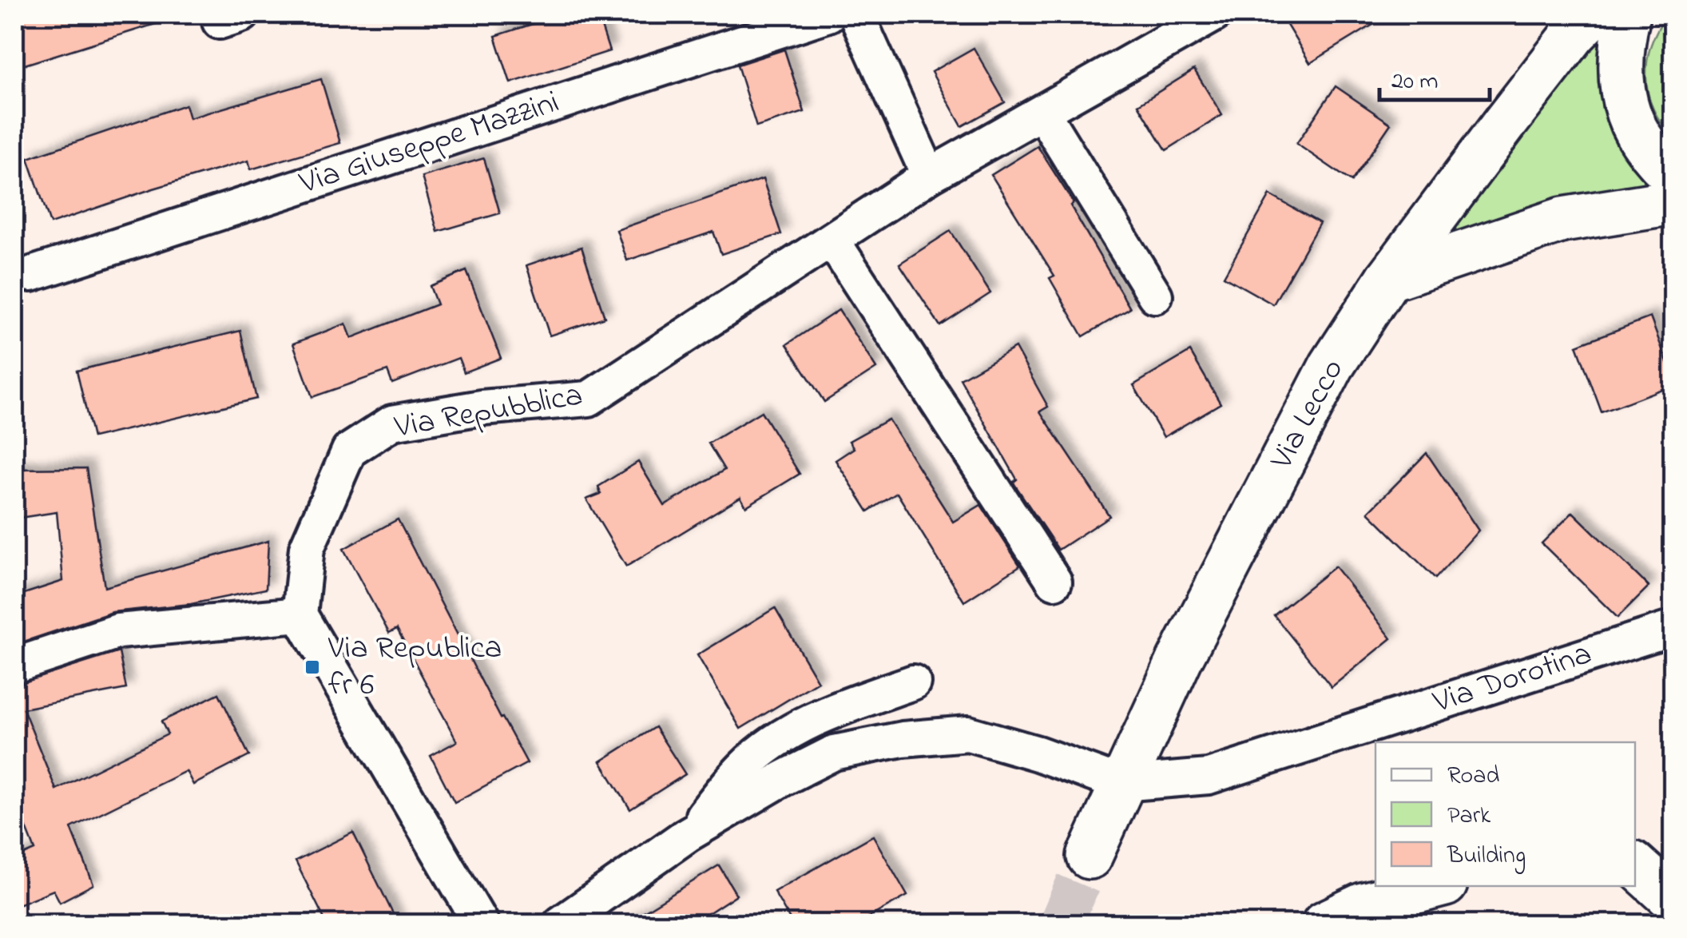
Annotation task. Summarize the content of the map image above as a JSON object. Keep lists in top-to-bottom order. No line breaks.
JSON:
{"streets":{"main road":["Via Lecco"],"street":["Via Giuseppe Mazzini","Via Repubblica","Via Dorotina"]},"crossings":[["Via Lecco","Via Dorotina"]],"places":{"transit":["Via Republica fr 6"]},"legend":["Road","Park","Building"],"scale_bar":"20 m"}
